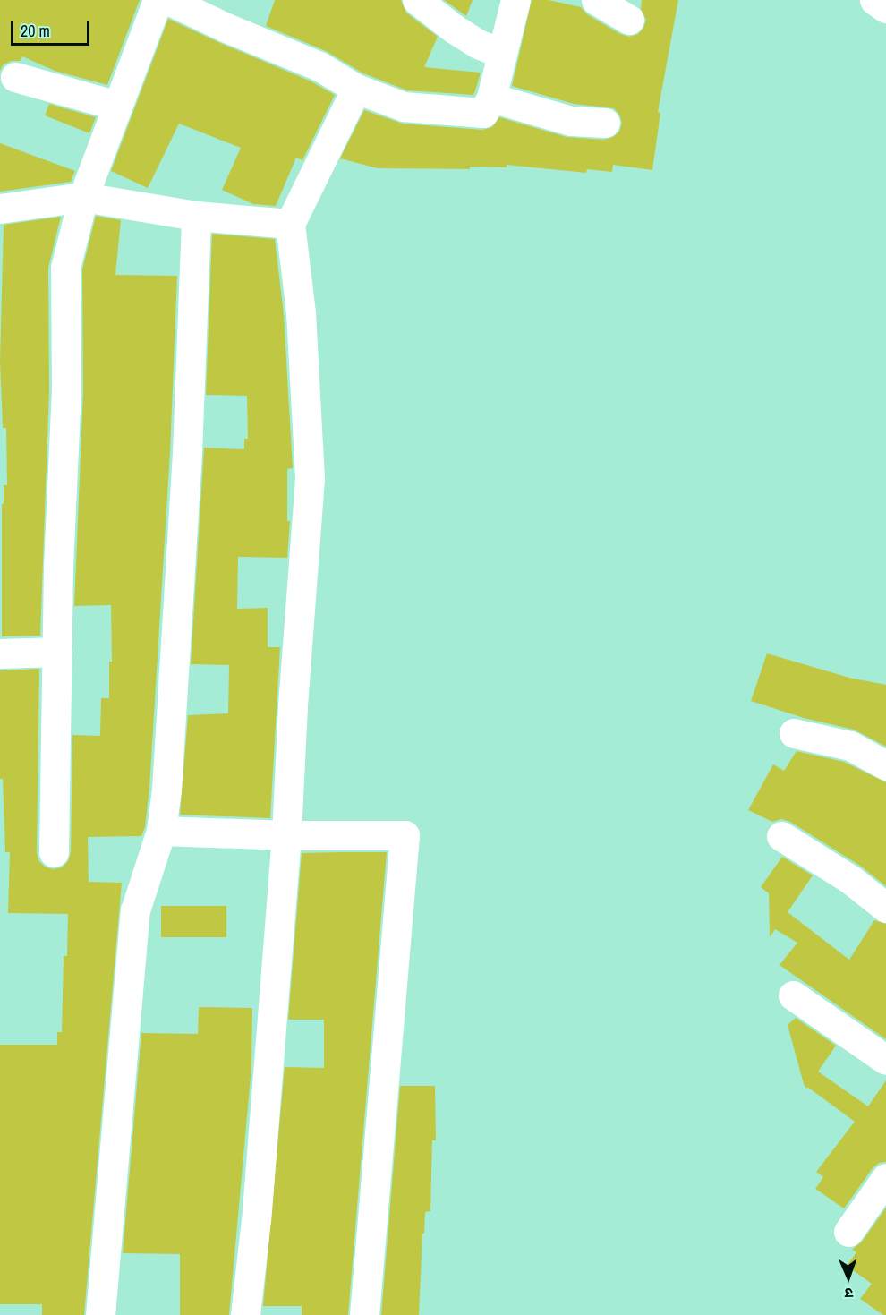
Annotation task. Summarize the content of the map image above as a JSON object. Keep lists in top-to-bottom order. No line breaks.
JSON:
{"scale_bar":"20 m","north":"bottom"}
